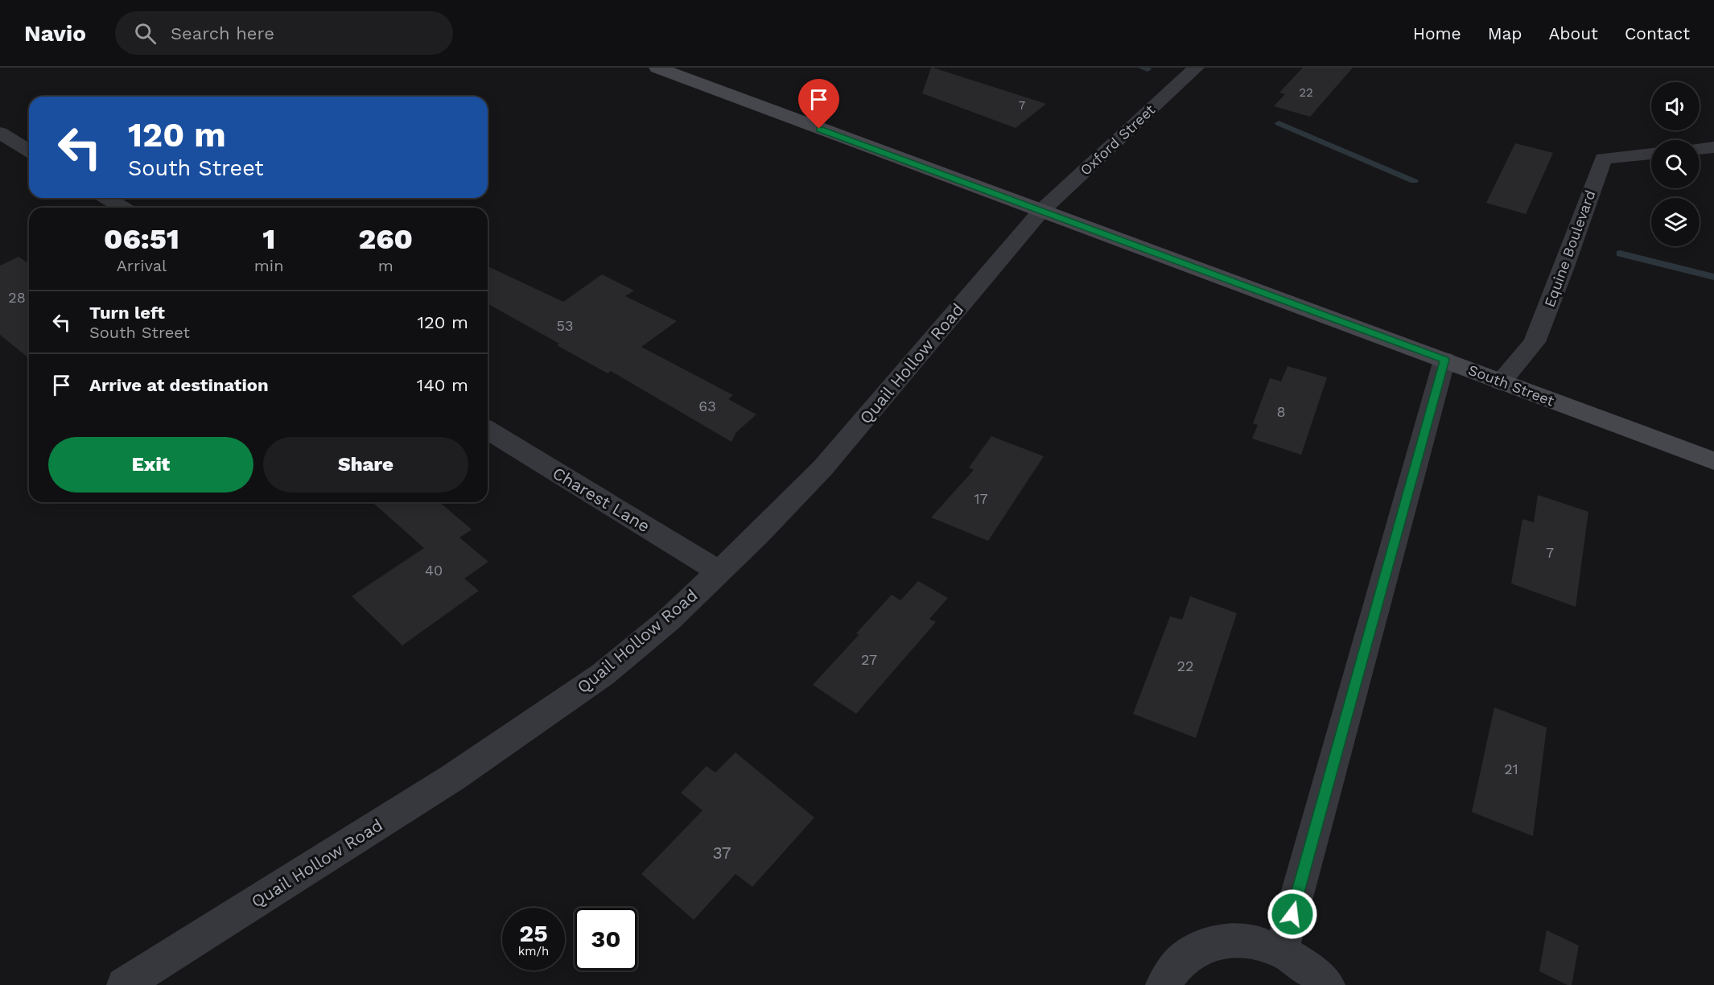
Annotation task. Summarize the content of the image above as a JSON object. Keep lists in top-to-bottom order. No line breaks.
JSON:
{"streets":{"street":["Oxford Street","Equine Boulevard","Quail Hollow Road","South Street","Charest Lane"]},"crossings":[["Oxford Street","Quail Hollow Road"],["Oxford Street","South Street"],["Equine Boulevard","South Street"],["Quail Hollow Road","South Street"],["Quail Hollow Road","Charest Lane"]],"house_numbers":["22","7","28","53","63","8","17","7","40","27","22","21","37"],"page":{"header":"Navio","search":"Search here","nav":["Home","Map","About","Contact"],"turn":["120 m","South Street"],"eta":["06:51","Arrival","1","min","260","m"],"list":[{"name":"Turn left","note":"South Street","value":"120 m"},{"name":"Arrive at destination","value":"140 m"}],"buttons":["Exit","Share"],"speed":"25 km/h","limit":"30"}}
